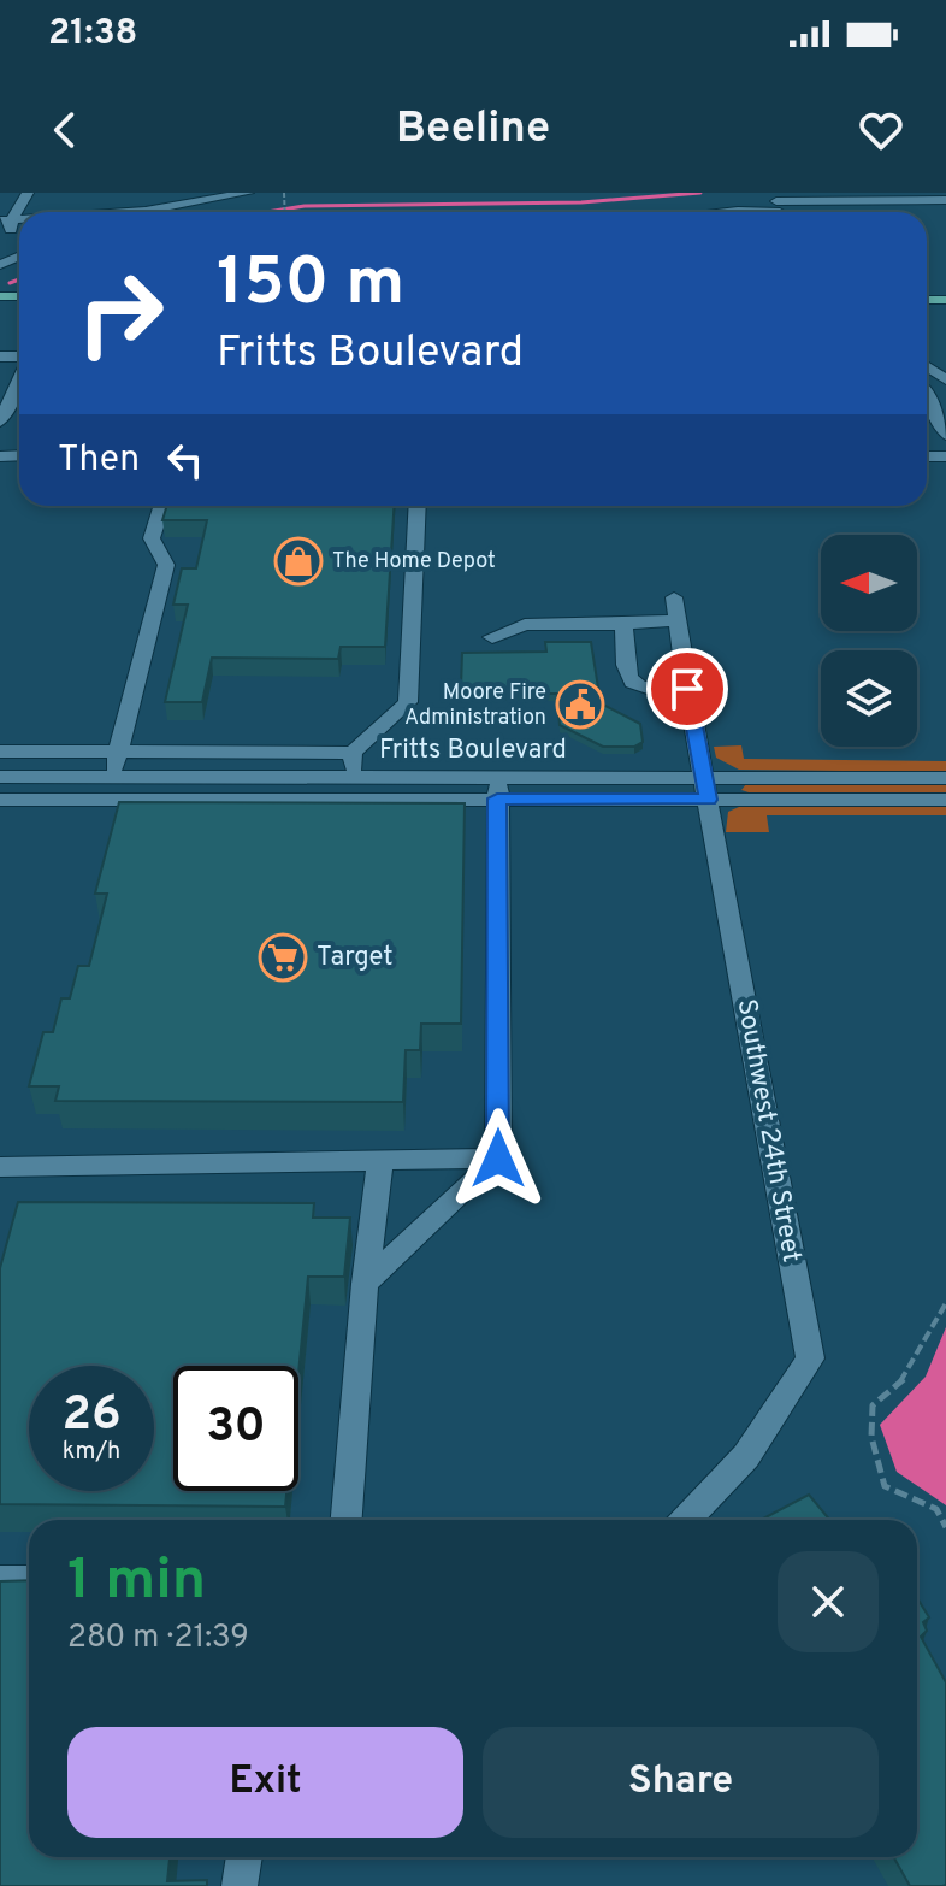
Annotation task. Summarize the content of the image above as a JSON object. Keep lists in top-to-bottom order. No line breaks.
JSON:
{"streets":{"street":["Fritts Boulevard","Southwest 24th Street"]},"crossings":[["Fritts Boulevard","Southwest 24th Street"]],"places":{"shop":["The Home Depot"],"public building":["Moore Fire Administration"],"supermarket":["Target"]},"north":"left","page":{"status":"21:38","header":"Beeline","turn":["150 m","Fritts Boulevard"],"then":"Then","speed":"26 km/h","limit":"30","heading":["1 min","280 m · 21:39"],"buttons":["Exit","Share"]}}
